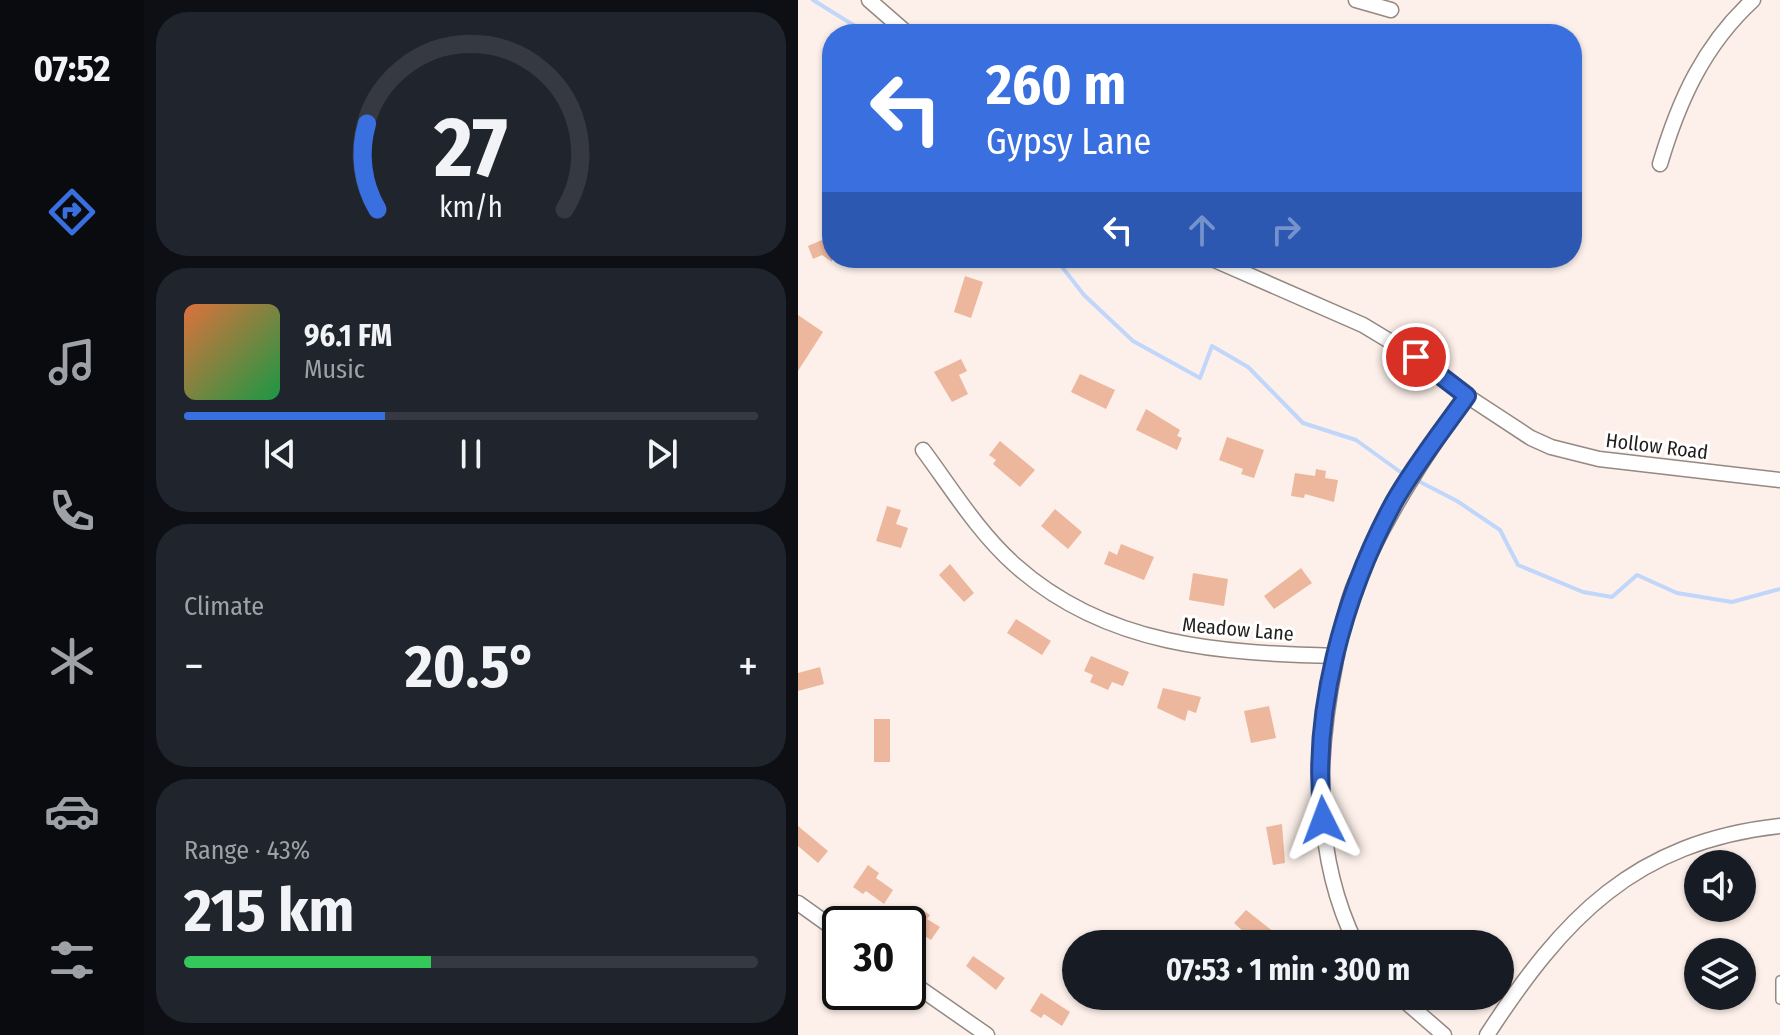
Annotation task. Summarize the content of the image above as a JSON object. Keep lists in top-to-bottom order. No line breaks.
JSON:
{"streets":{"street":["Hollow Road","Meadow Lane"]},"page":{"tabs":"07:52","turn":["260 m","Gypsy Lane"],"song":["96.1 FM","Music"],"tile":["Climate",["Range · 43%","215 km"]],"heat":["−","20.5°","+"],"limit":"30","trip":"07:53 · 1 min · 300 m","gauge":["27","km/h"]}}
